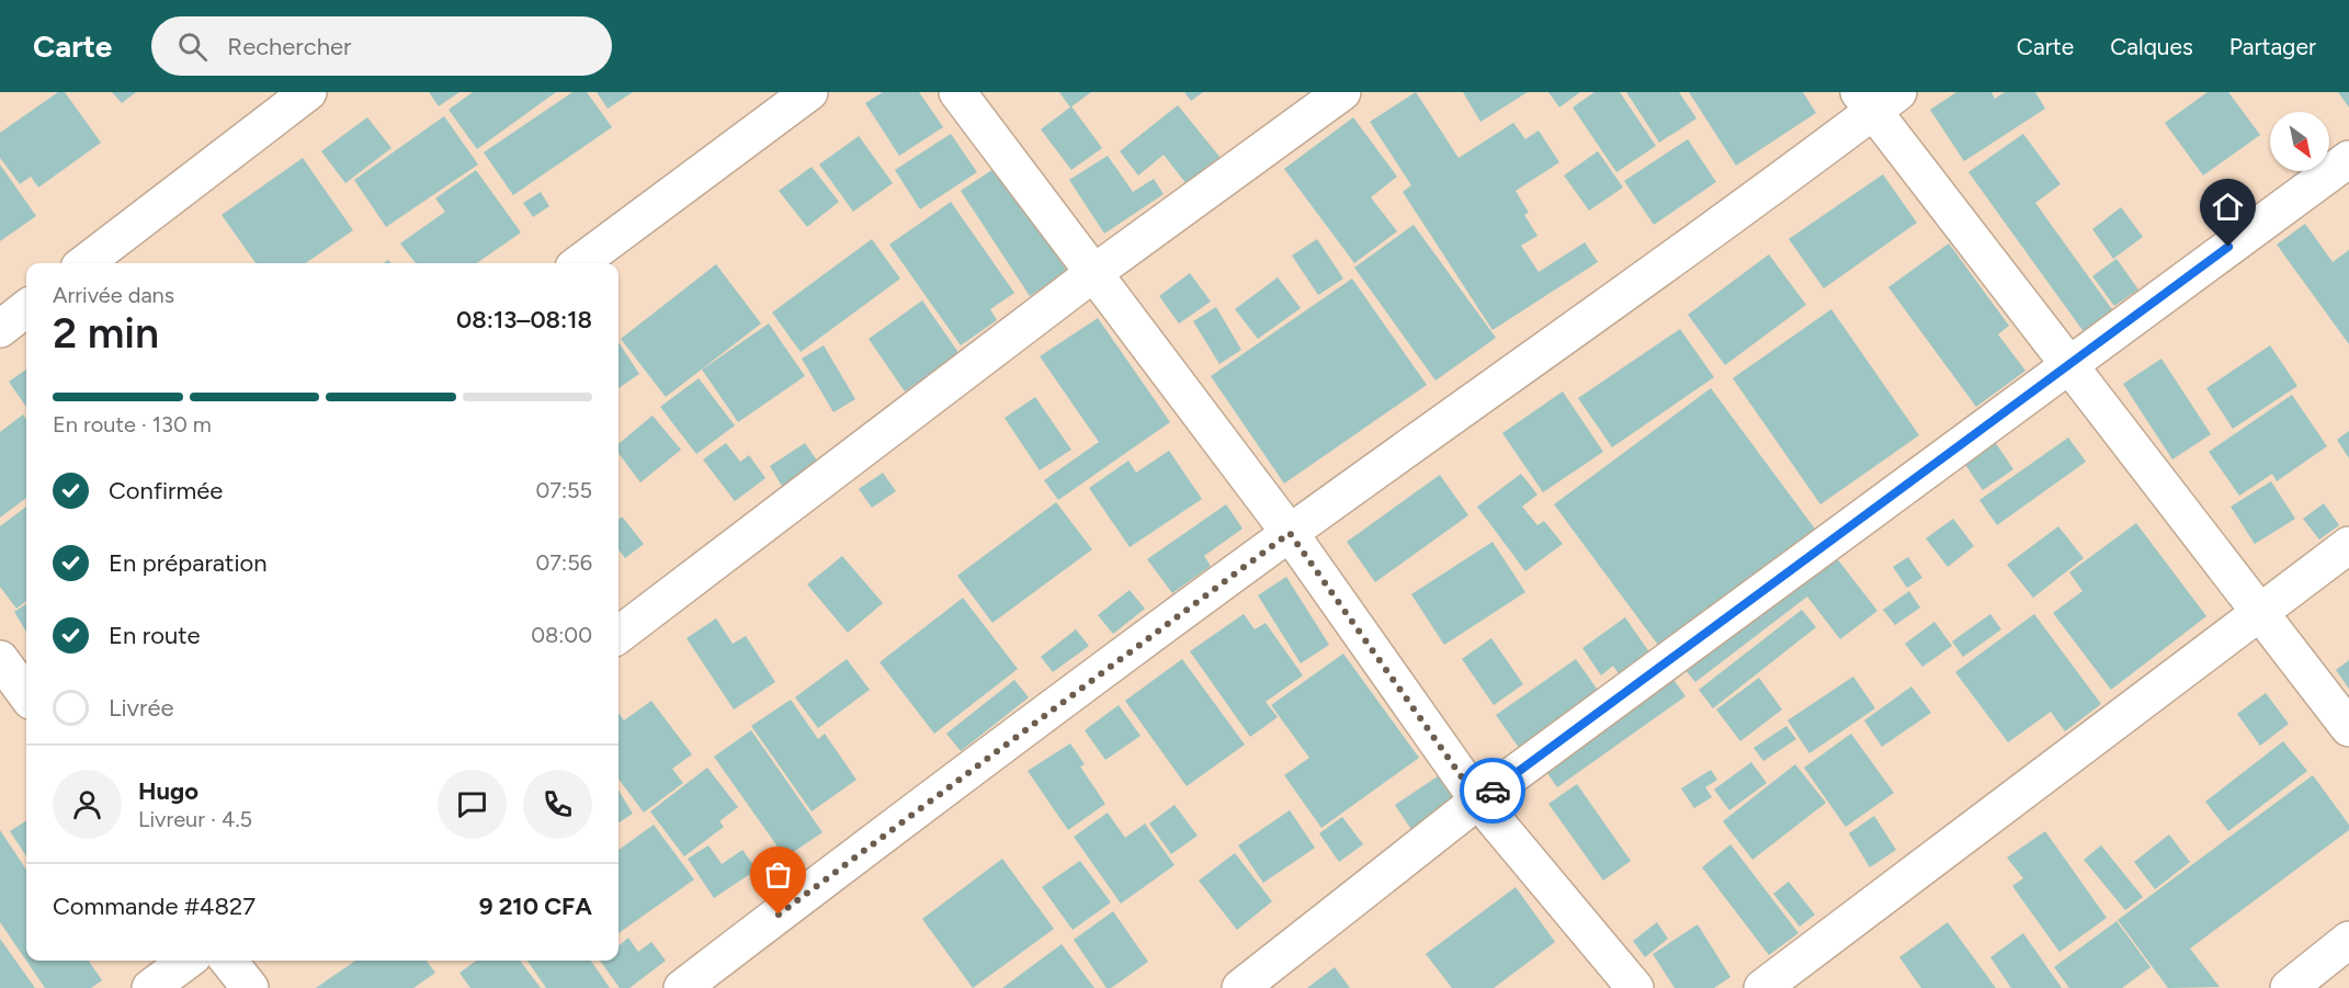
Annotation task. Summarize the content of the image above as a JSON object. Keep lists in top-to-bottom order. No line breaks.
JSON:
{"north":"bottom right","page":{"header":"Carte","search":"Rechercher","nav":["Carte","Calques","Partager"],"heading":["2 min","Arrivée dans","08:13–08:18"],"panel":["Hugo","Livreur · 4.5","Commande #4827","9 210 CFA"],"bar":"En route · 130 m","list":[["Confirmée","07:55"],["En préparation","07:56"],["En route","08:00"],"Livrée"]}}
